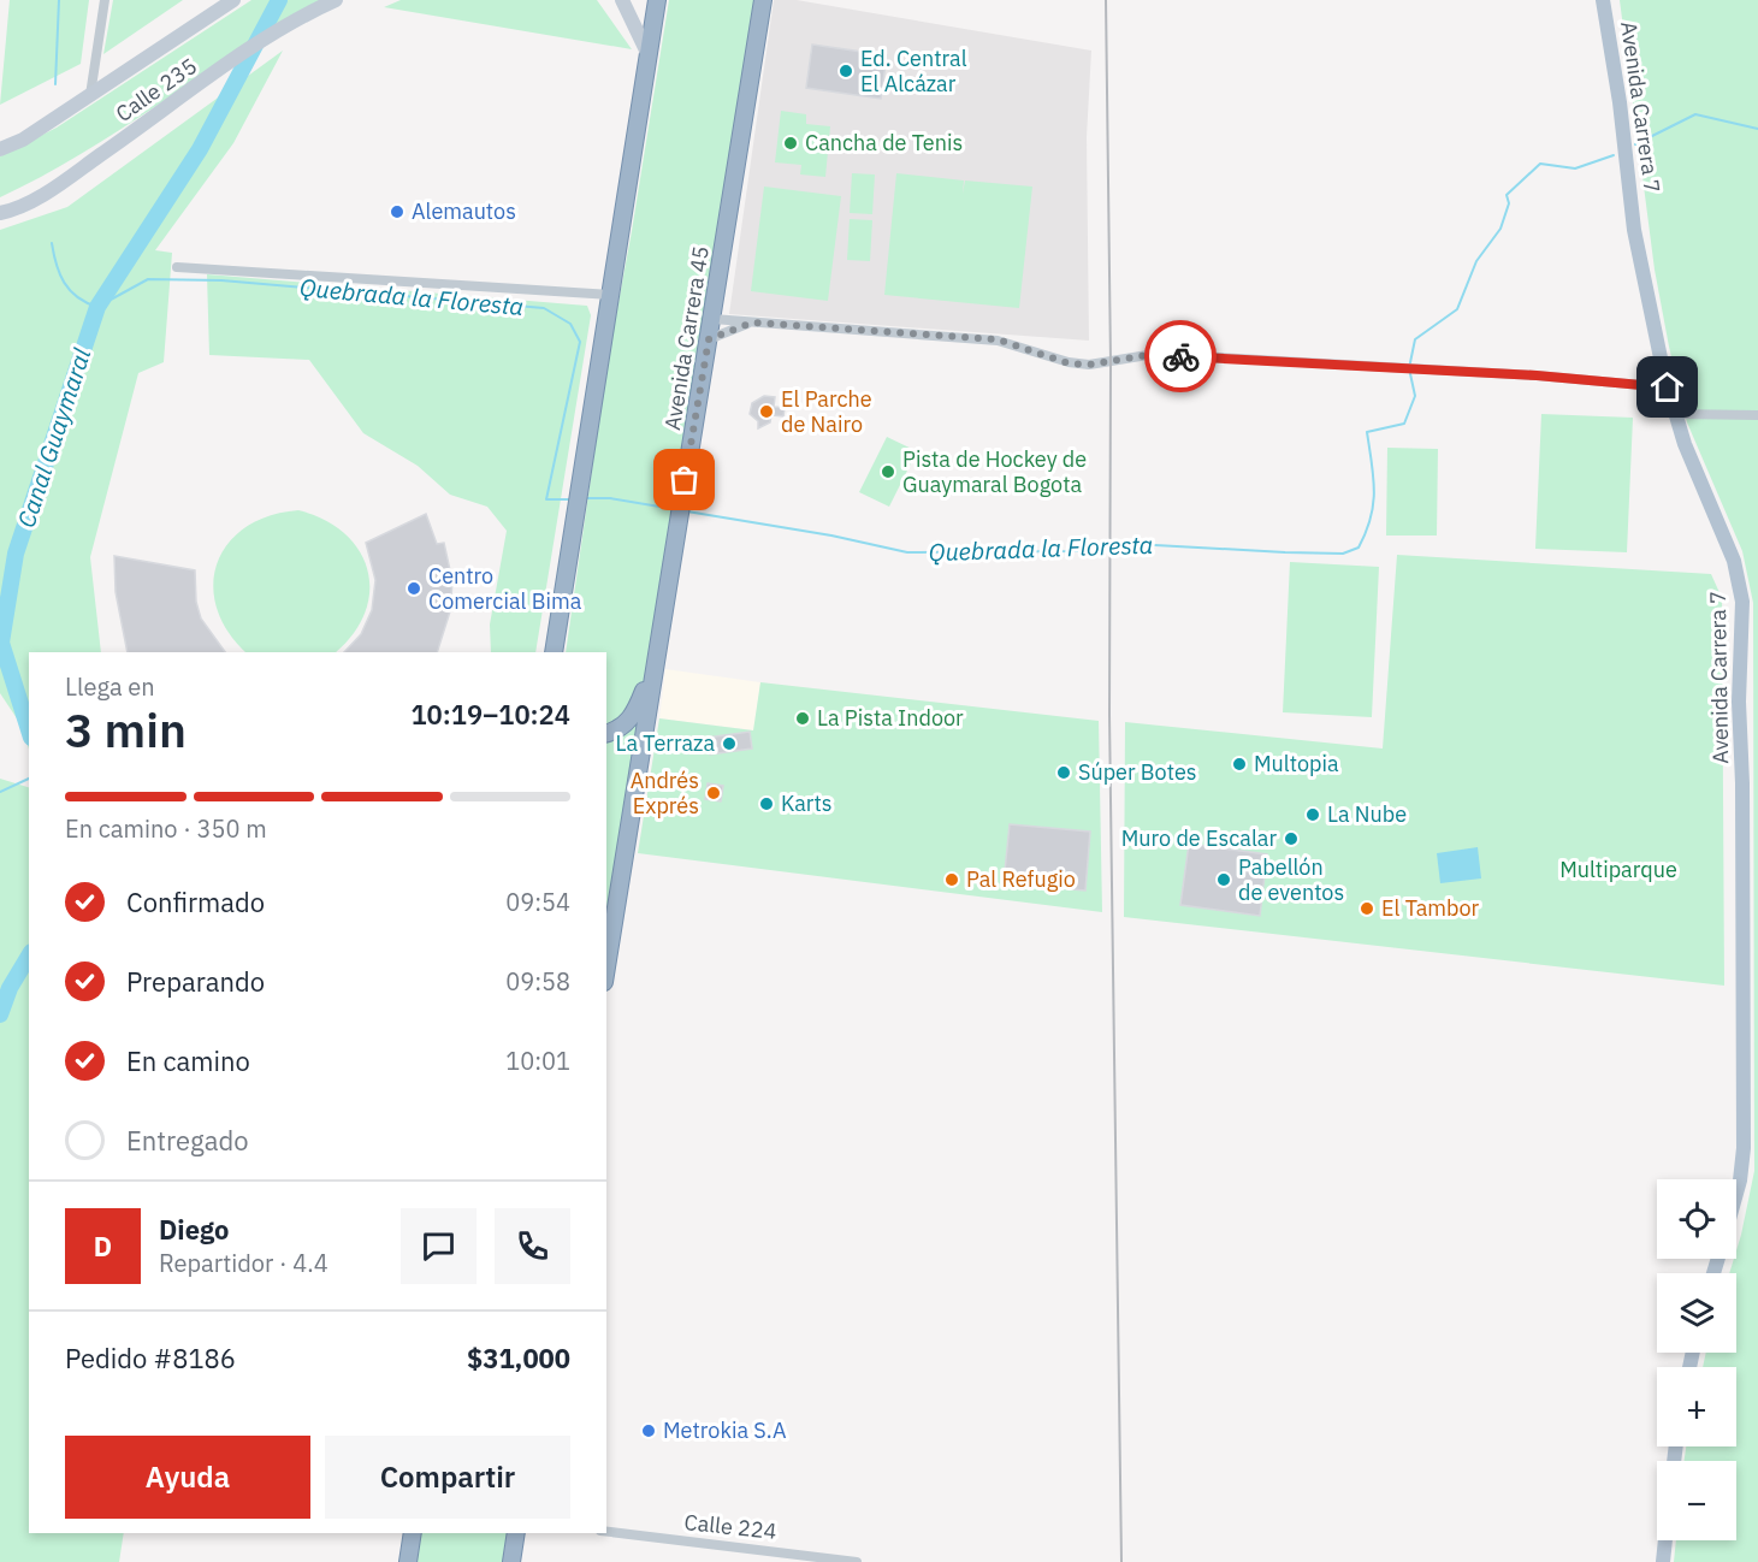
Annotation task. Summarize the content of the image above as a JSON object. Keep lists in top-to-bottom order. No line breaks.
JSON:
{"streets":{"highway":["Avenida Carrera 45"],"main road":["Calle 235","Avenida Carrera 7"],"street":["Calle 224"]},"water":["Quebrada la Floresta","Canal Guaymaral"],"parks":["Multiparque"],"places":["Ed. Central El Alcázar","Cancha de Tenis","Alemautos","El Parche de Nairo","Pista de Hockey de Guaymaral Bogota","Centro Comercial Bima","La Pista Indoor","La Terraza","Multopia","Súper Botes","Andrés Exprés","Karts","La Nube","Muro de Escalar","Pal Refugio","Pabellón de eventos","El Tambor","Metrokia S.A"],"page":{"heading":["3 min","Llega en","10:19–10:24"],"panel":["Diego","Repartidor · 4.4","Pedido #8186","$31,000"],"bar":"En camino · 350 m","list":[["Confirmado","09:54"],["Preparando","09:58"],["En camino","10:01"],"Entregado"],"map_buttons":["+","−"],"round":"D","buttons":["Ayuda","Compartir"]}}
